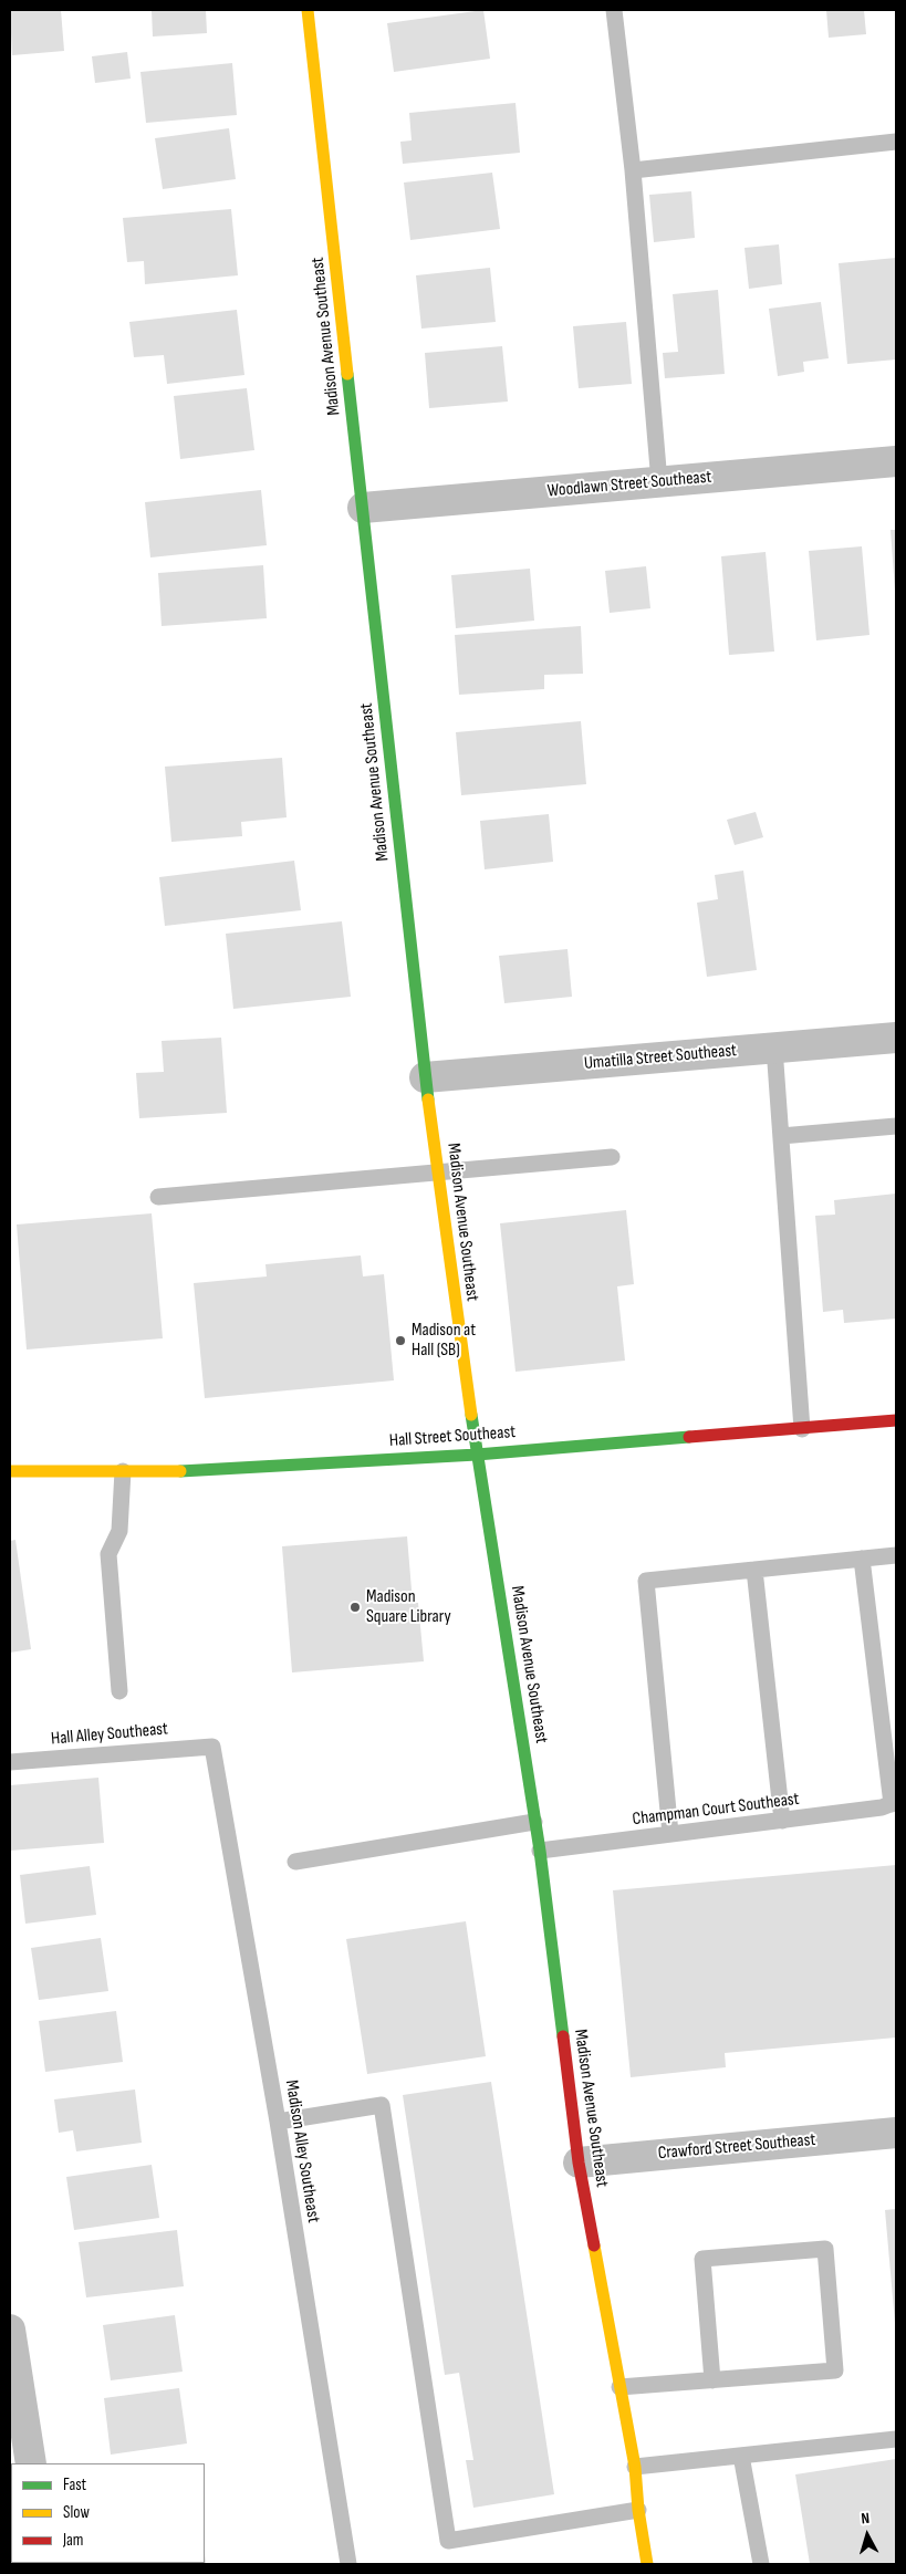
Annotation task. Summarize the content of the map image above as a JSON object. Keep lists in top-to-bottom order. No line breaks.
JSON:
{"streets":{"street":["Madison Avenue Southeast","Woodlawn Street Southeast","Umatilla Street Southeast","Hall Street Southeast","Crawford Street Southeast"],"lane":["Hall Alley Southeast","Champman Court Southeast","Madison Alley Southeast"]},"crossings":[["Madison Avenue Southeast","Woodlawn Street Southeast"],["Madison Avenue Southeast","Umatilla Street Southeast"],["Madison Avenue Southeast","Hall Street Southeast"],["Madison Avenue Southeast","Champman Court Southeast"],["Madison Avenue Southeast","Crawford Street Southeast"],["Hall Alley Southeast","Madison Alley Southeast"]],"places":["Madison at Hall (SB)","Madison Square Library"],"legend":["Fast","Slow","Jam"],"north":"top"}
